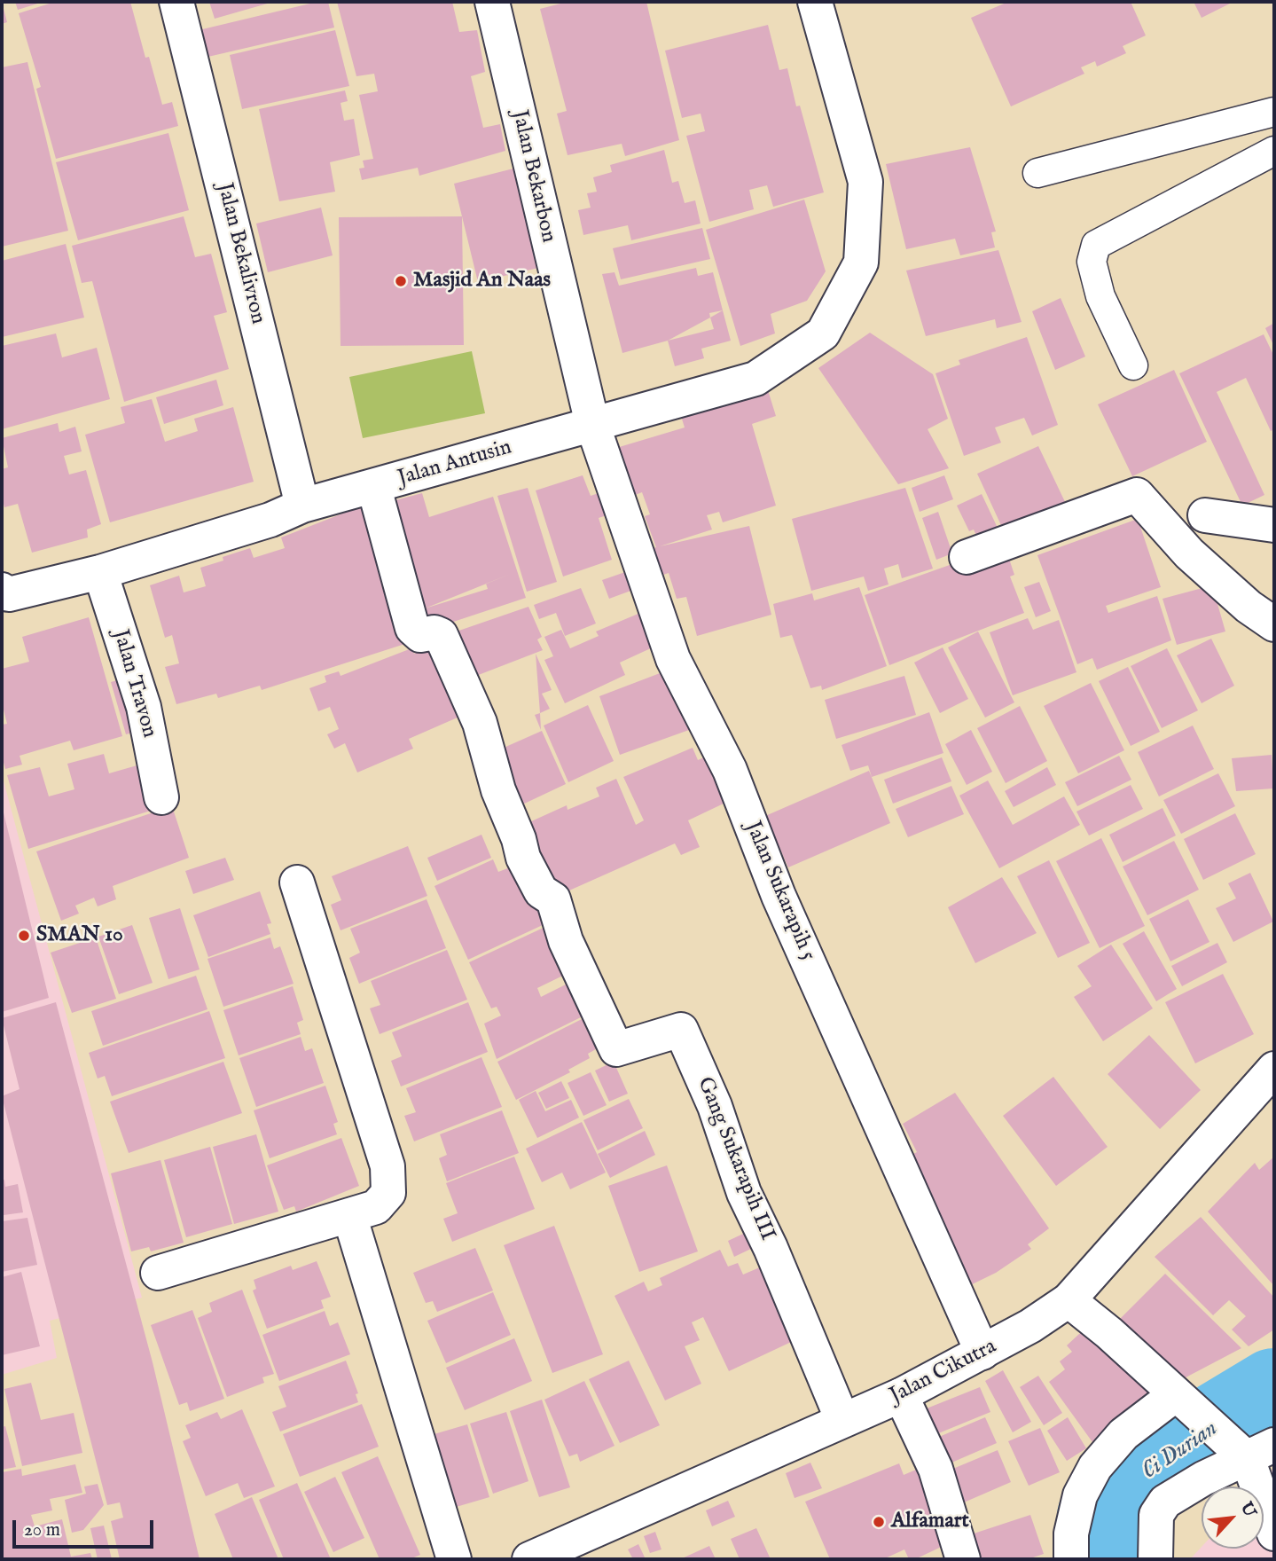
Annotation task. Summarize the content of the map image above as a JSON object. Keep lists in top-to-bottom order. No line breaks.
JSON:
{"streets":{"street":["Jalan Bekarbon","Jalan Bekalivron","Jalan Antusin","Jalan Travon","Jalan Sukarapih 5","Gang Sukarapih III","Jalan Cikutra"]},"crossings":[["Jalan Bekarbon","Jalan Antusin"],["Jalan Bekarbon","Jalan Sukarapih 5"],["Jalan Bekalivron","Jalan Antusin"],["Jalan Antusin","Jalan Travon"],["Jalan Antusin","Jalan Sukarapih 5"],["Jalan Antusin","Gang Sukarapih III"],["Jalan Sukarapih 5","Jalan Cikutra"],["Gang Sukarapih III","Jalan Cikutra"]],"water":["Ci Durian"],"places":["Masjid An Naas","SMAN 10","Alfamart"],"scale_bar":"20 m","north":"top right"}
